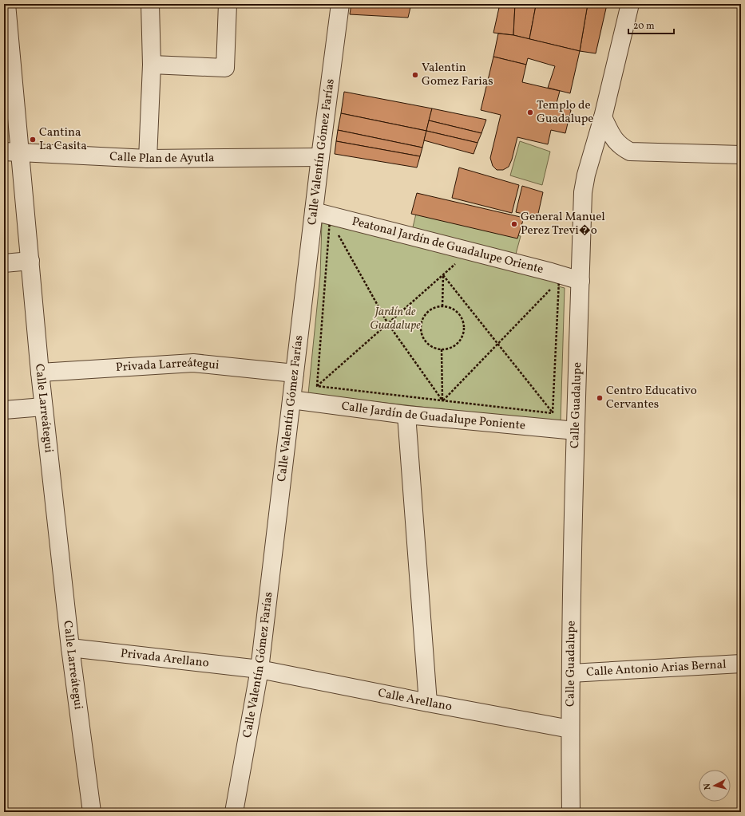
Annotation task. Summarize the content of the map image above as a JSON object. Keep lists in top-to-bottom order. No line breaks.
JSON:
{"streets":{"street":["Calle Valentín Gómez Farías","Calle Plan de Ayutla","Peatonal Jardín de Guadalupe Oriente","Privada Larreátegui","Calle Guadalupe","Calle Larreátegui","Calle Jardín de Guadalupe Poniente","Privada Arellano","Calle Antonio Arias Bernal","Calle Arellano"]},"crossings":[["Calle Valentín Gómez Farías","Calle Plan de Ayutla"],["Calle Valentín Gómez Farías","Peatonal Jardín de Guadalupe Oriente"],["Calle Valentín Gómez Farías","Privada Larreátegui"],["Calle Valentín Gómez Farías","Calle Jardín de Guadalupe Poniente"],["Calle Valentín Gómez Farías","Privada Arellano"],["Calle Valentín Gómez Farías","Calle Arellano"],["Calle Plan de Ayutla","Calle Larreátegui"],["Peatonal Jardín de Guadalupe Oriente","Calle Guadalupe"],["Privada Larreátegui","Calle Larreátegui"],["Calle Guadalupe","Calle Jardín de Guadalupe Poniente"],["Calle Guadalupe","Calle Antonio Arias Bernal"],["Calle Guadalupe","Calle Arellano"],["Calle Larreátegui","Privada Arellano"],["Privada Arellano","Calle Arellano"]],"parks":["Jardín de Guadalupe"],"places":["Valentin Gomez Farias","Templo de Guadalupe","Cantina La Casita","General Manuel Perez Trevi�o","Centro Educativo Cervantes"],"scale_bar":"20 m","north":"left"}
